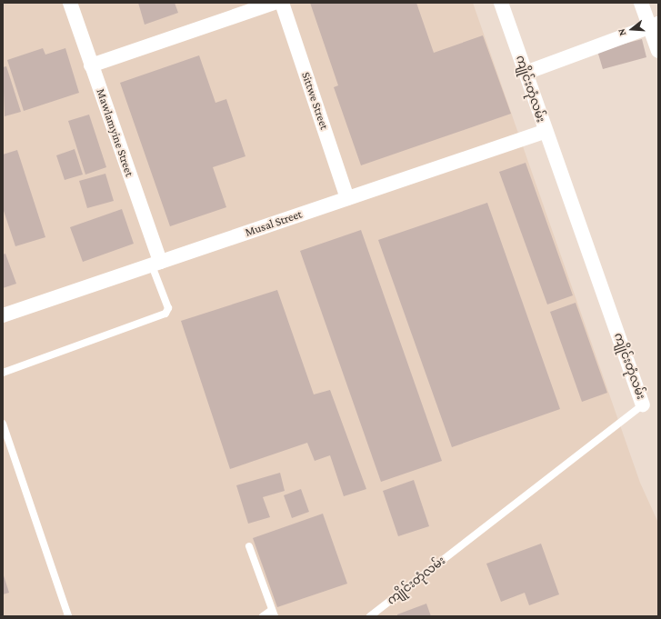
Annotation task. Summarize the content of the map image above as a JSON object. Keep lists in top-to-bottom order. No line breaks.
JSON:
{"streets":{"street":["ကျိုင်းတုံလမ်း","Sittwe Street","Mawlamyine Street","Musal Street"]},"crossings":[["ကျိုင်းတုံလမ်း","Musal Street"],["Sittwe Street","Musal Street"],["Mawlamyine Street","Musal Street"]],"north":"left"}
